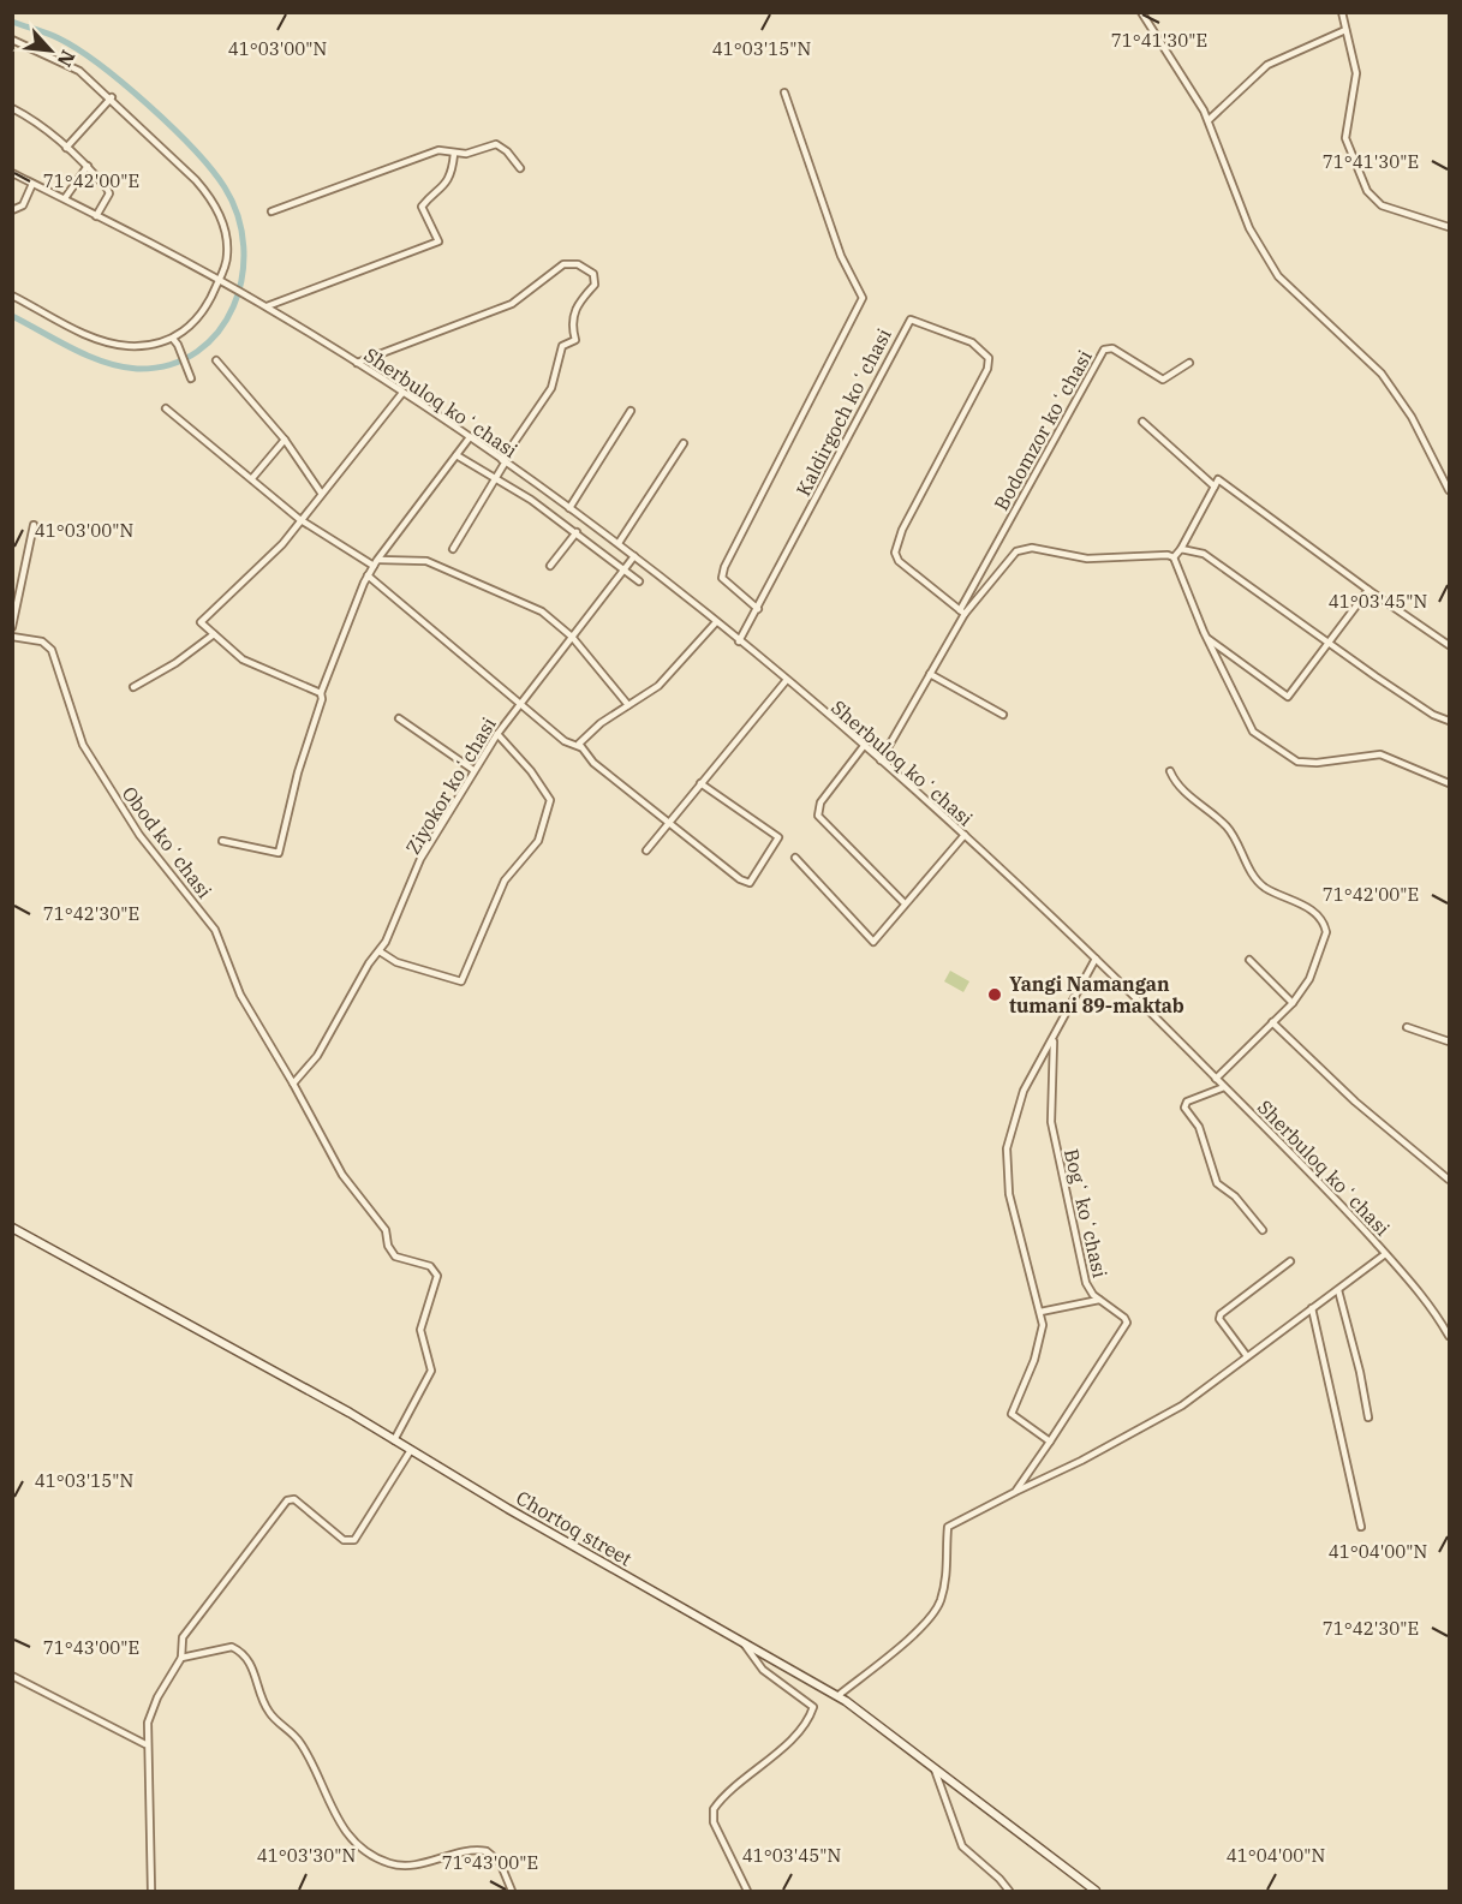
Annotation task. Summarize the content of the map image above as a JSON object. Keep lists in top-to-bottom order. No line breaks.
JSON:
{"streets":{"main road":["Chortoq street"],"street":["Sherbuloq koʻchasi","Kaldirgoch koʻchasi","Bodomzor koʻchasi","Ziyokor koʻchasi","Obod koʻchasi","Bogʻ koʻchasi"]},"crossings":[["Sherbuloq koʻchasi","Kaldirgoch koʻchasi"],["Sherbuloq koʻchasi","Ziyokor koʻchasi"],["Sherbuloq koʻchasi","Bogʻ koʻchasi"],["Kaldirgoch koʻchasi","Bodomzor koʻchasi"],["Ziyokor koʻchasi","Obod koʻchasi"],["Bogʻ koʻchasi","Chortoq street"]],"places":["Yangi Namangan tumani 89-maktab"],"north":"bottom right","coordinates":["71°41'30\"E","41°03'00\"N","41°03'15\"N","71°42'00\"E","41°03'45\"N","71°42'30\"E","41°04'00\"N","71°43'00\"E","41°03'30\"N"]}
